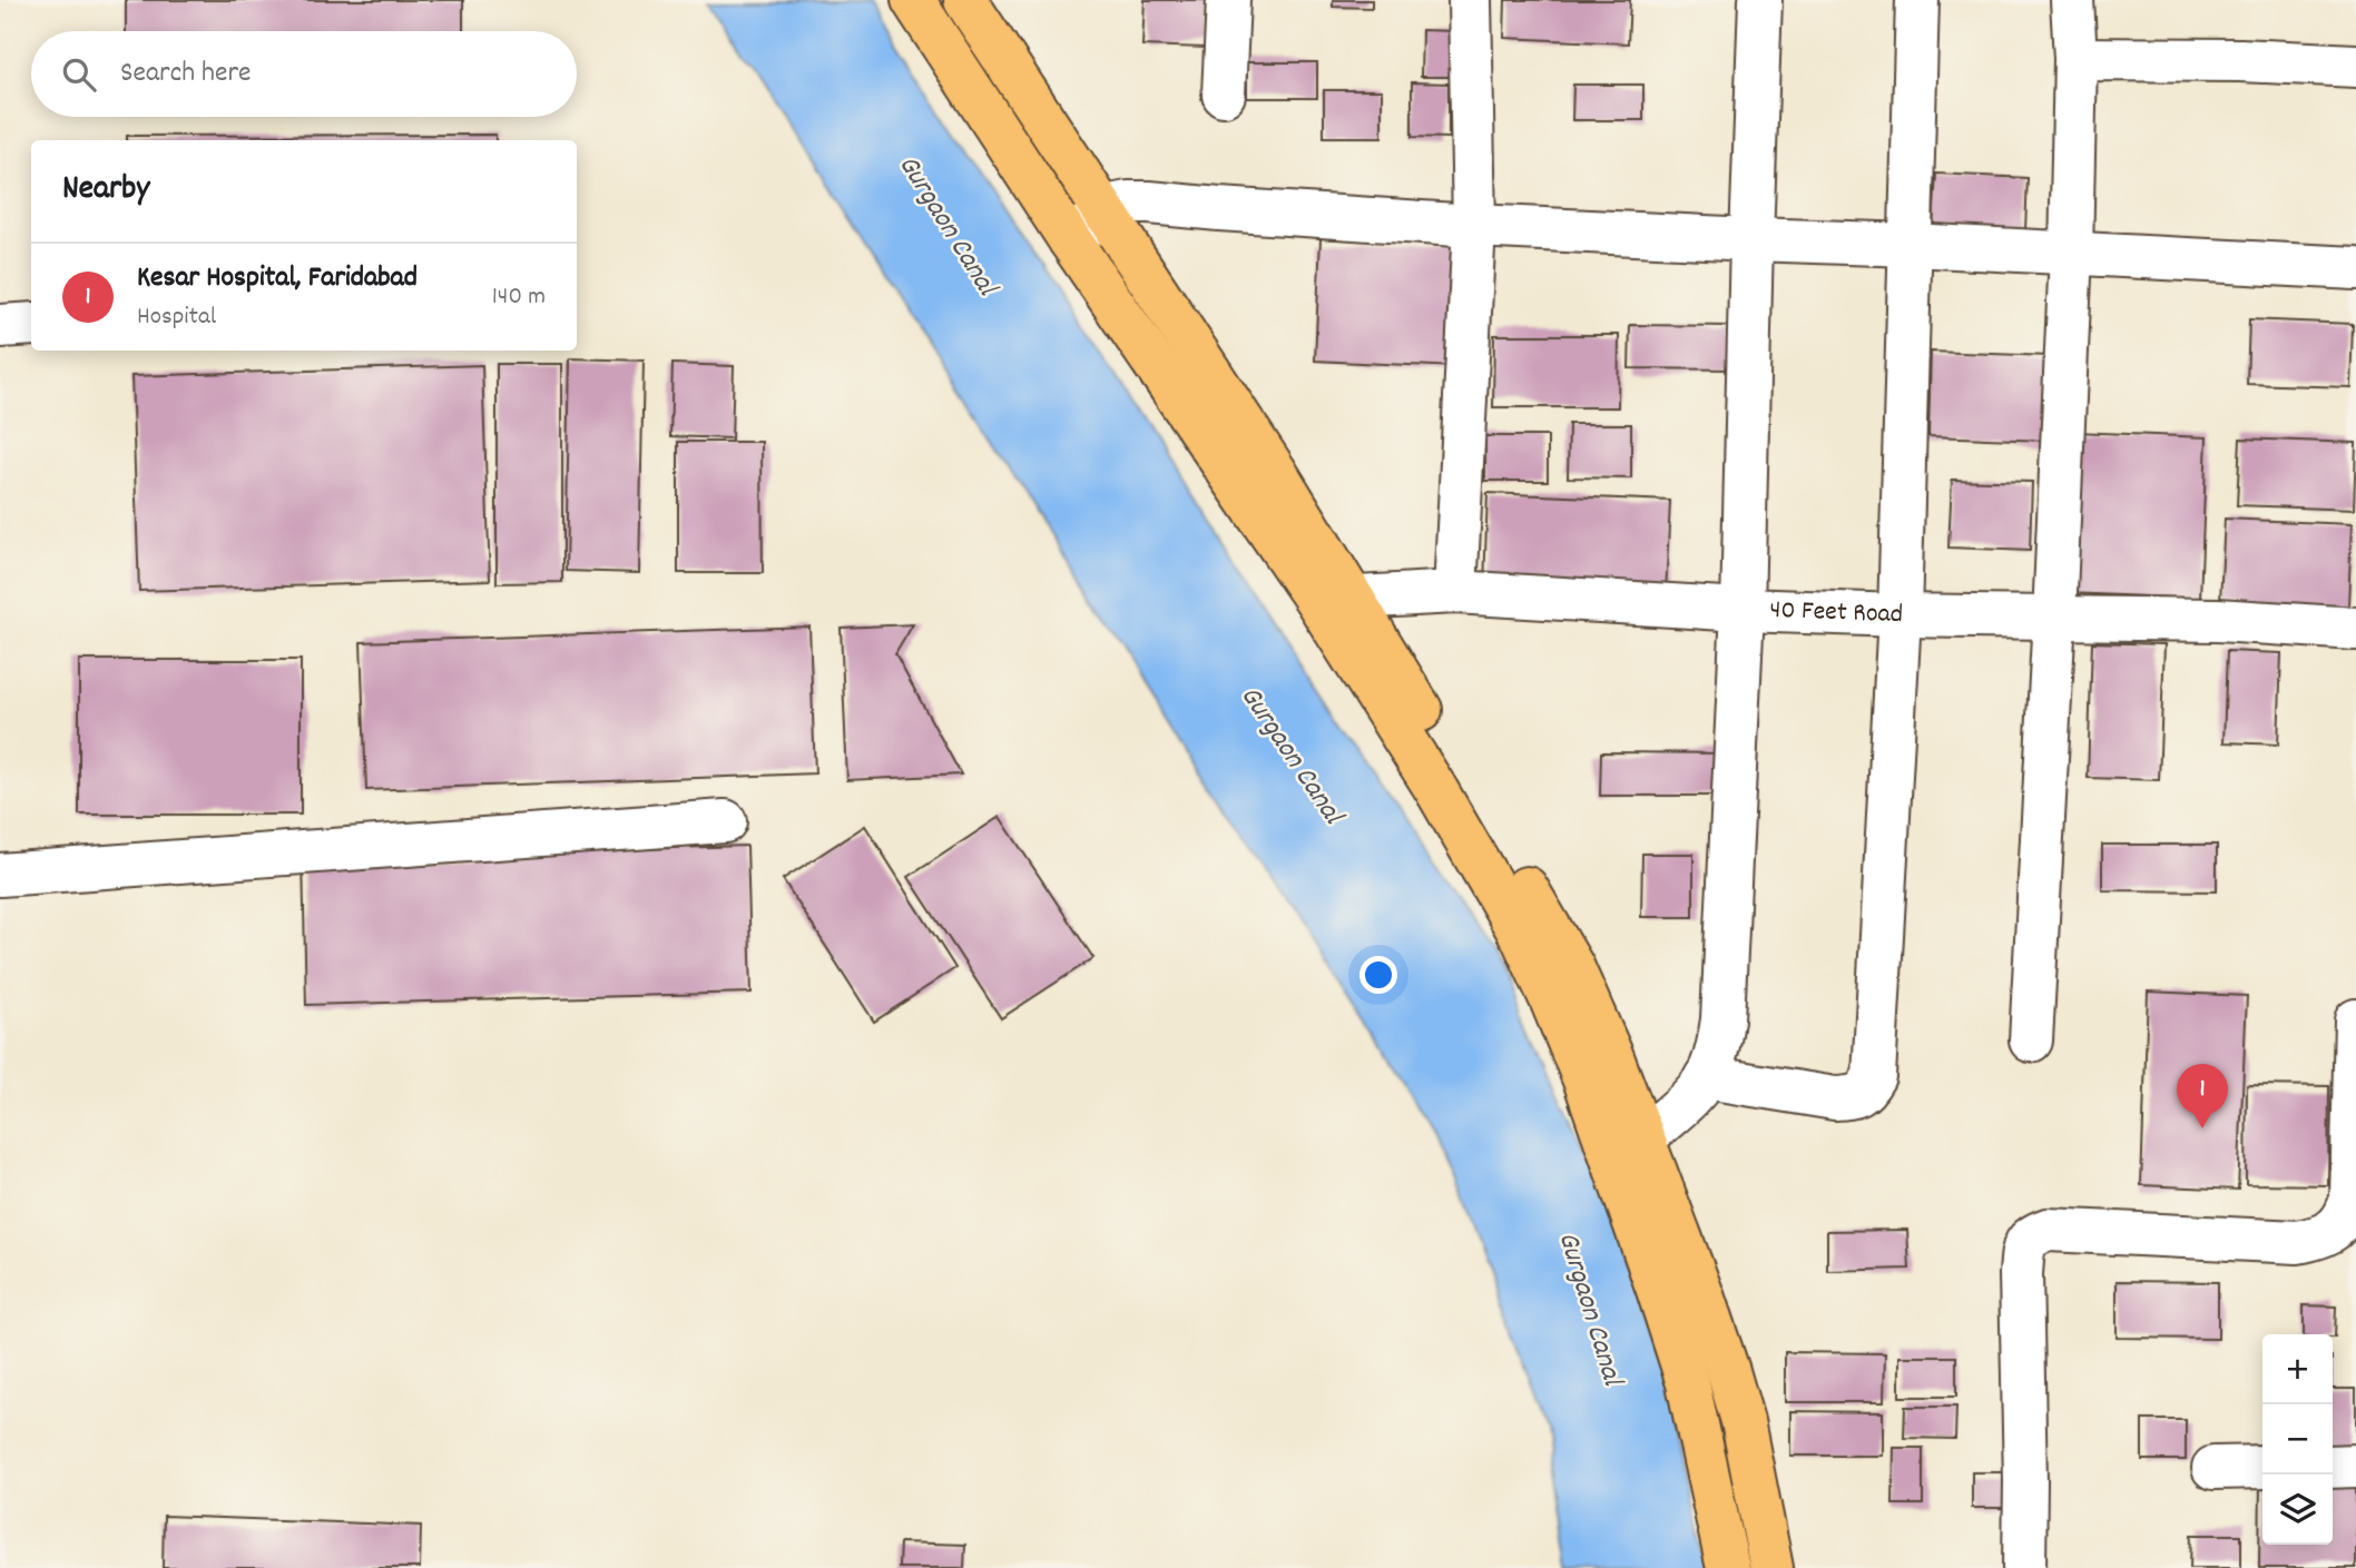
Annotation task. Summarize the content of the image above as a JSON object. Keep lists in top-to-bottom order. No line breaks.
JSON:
{"streets":{"street":["40 Feet Road"]},"water":["Gurgaon Canal"],"page":{"search":"Search here","heading":"Nearby","list":[{"mark":"1","name":"Kesar Hospital, Faridabad","note":"Hospital","value":"140 m"}],"pins":"1","map_buttons":["+","−"]}}
